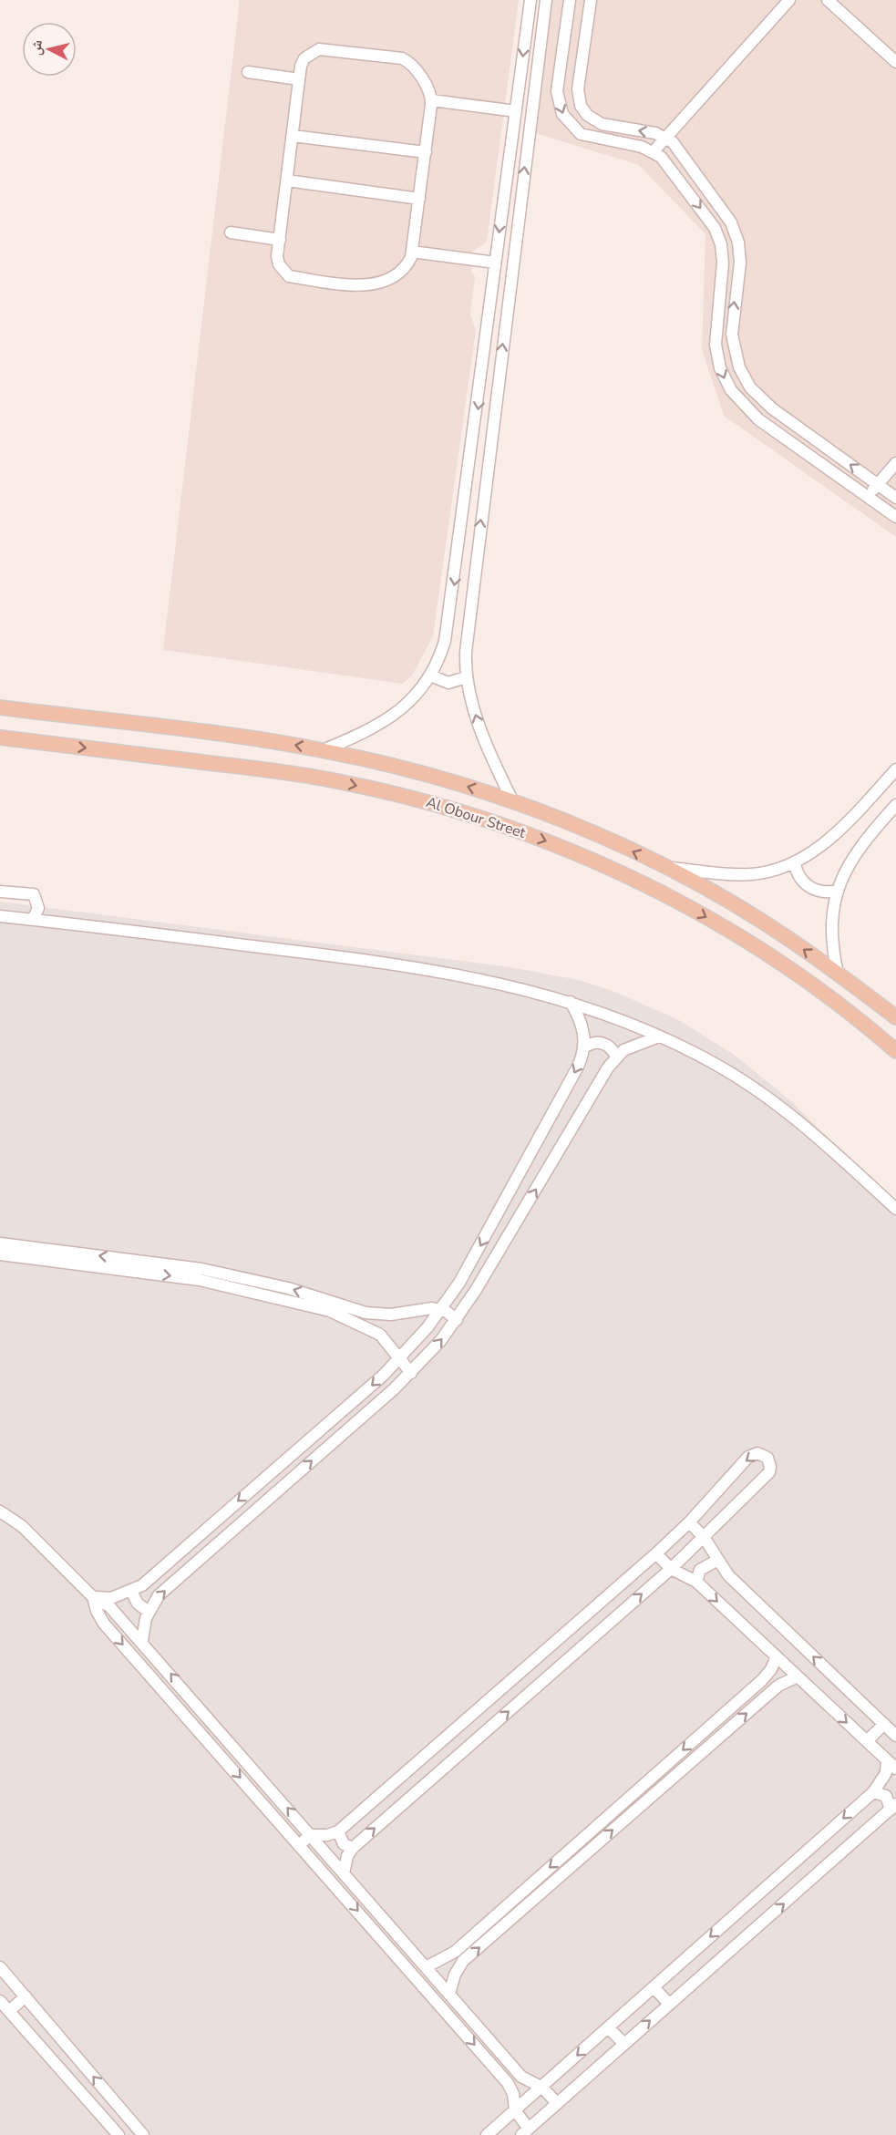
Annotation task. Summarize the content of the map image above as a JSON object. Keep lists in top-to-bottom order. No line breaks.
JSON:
{"streets":{"main road":["Al Obour Street"]},"north":"left"}
